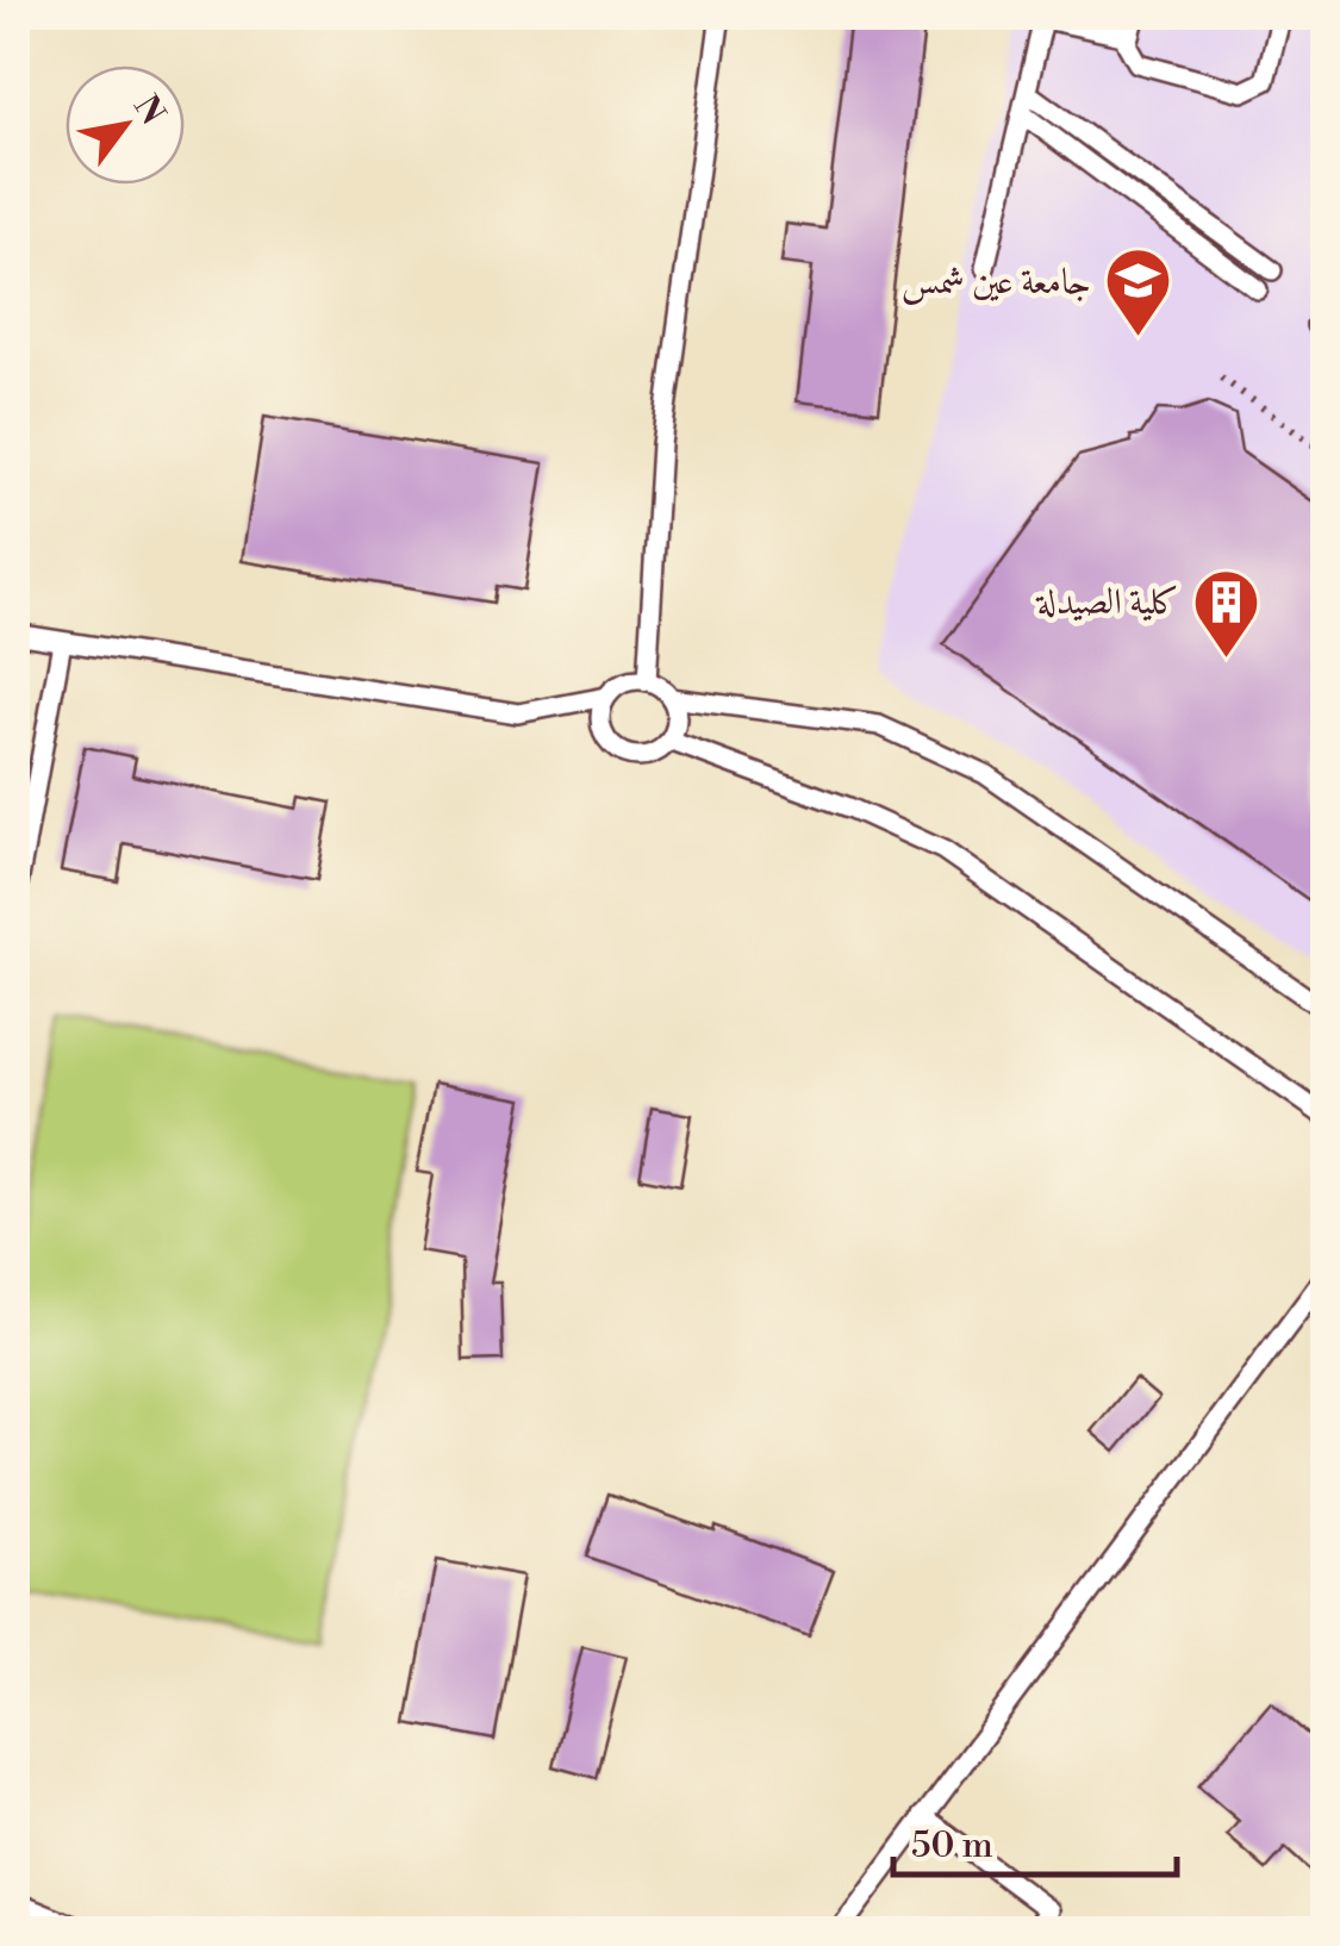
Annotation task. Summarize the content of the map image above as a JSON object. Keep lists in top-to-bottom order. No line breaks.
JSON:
{"places":{"school or university":["جامعة عين شمس"],"building":["كلية الصيدلة"]},"scale_bar":"50 m","north":"top right"}
